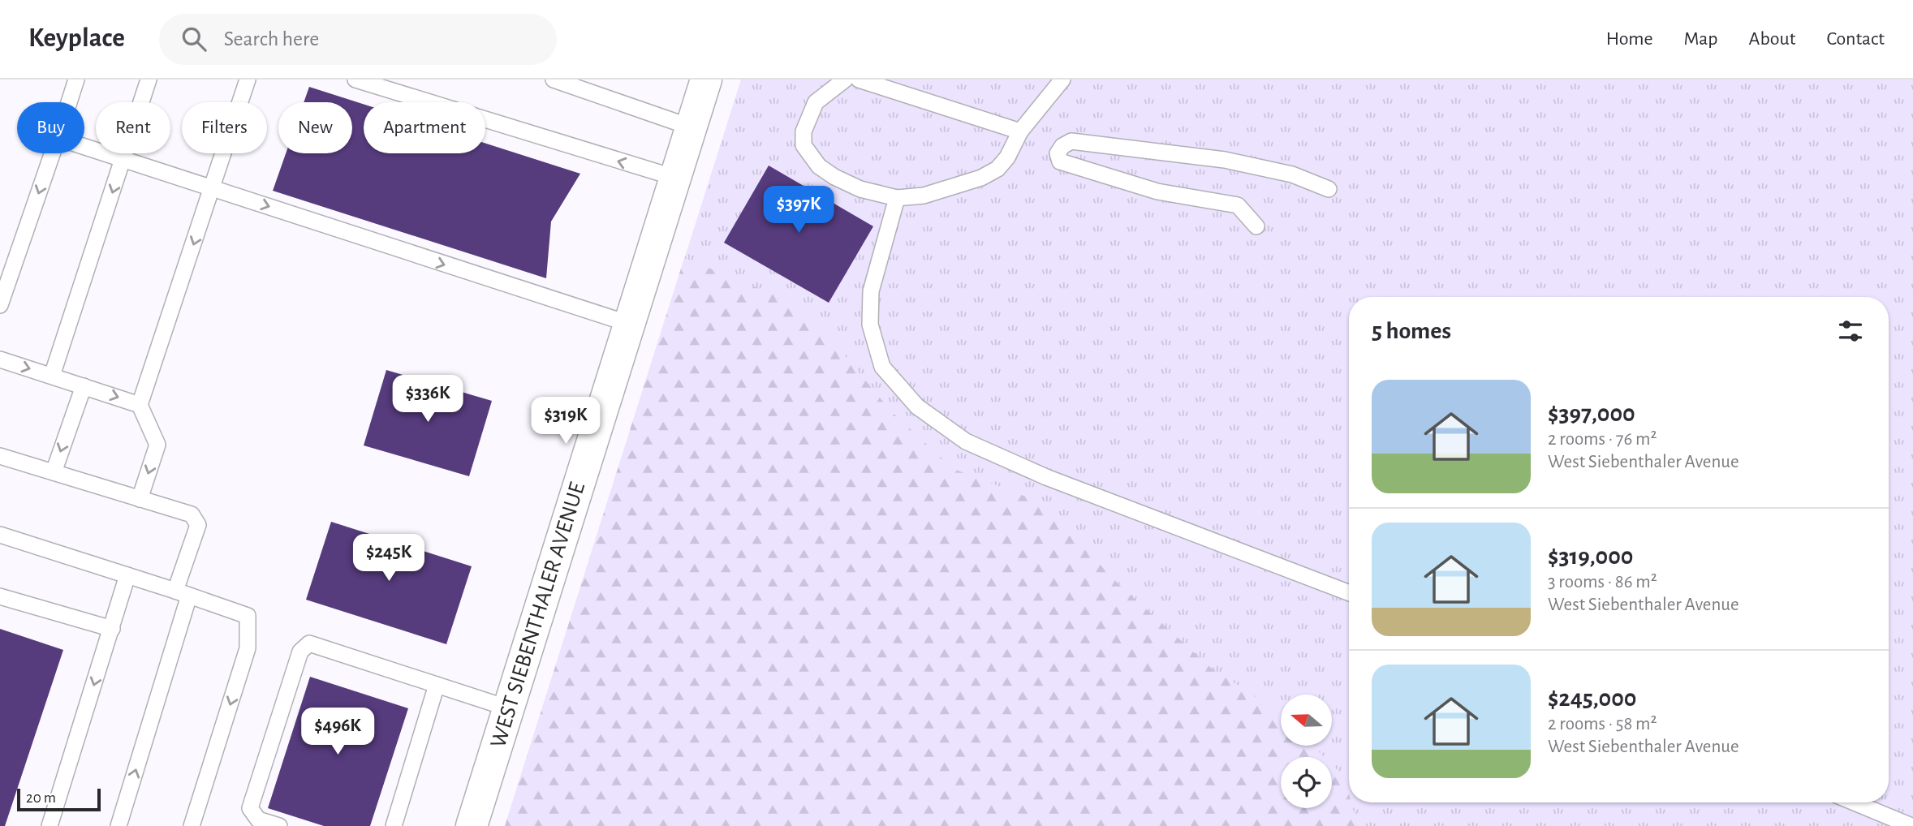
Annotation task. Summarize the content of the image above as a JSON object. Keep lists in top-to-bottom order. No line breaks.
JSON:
{"streets":{"main road":["WEST SIEBENTHALER AVENUE"]},"scale_bar":"20 m","north":"left","page":{"header":"Keyplace","search":"Search here","nav":["Home","Map","About","Contact"],"chip":["Buy","Rent","Filters","New","Apartment"],"price":["$397K","$336K","$319K","$245K","$496K"],"heading":"5 homes","list":[{"name":"$397,000","note":"2 rooms · 76 m² · West Siebenthaler Avenue"},{"name":"$319,000","note":"3 rooms · 86 m² · West Siebenthaler Avenue"},{"name":"$245,000","note":"2 rooms · 58 m² · West Siebenthaler Avenue"}],"scale":"20 m"}}
